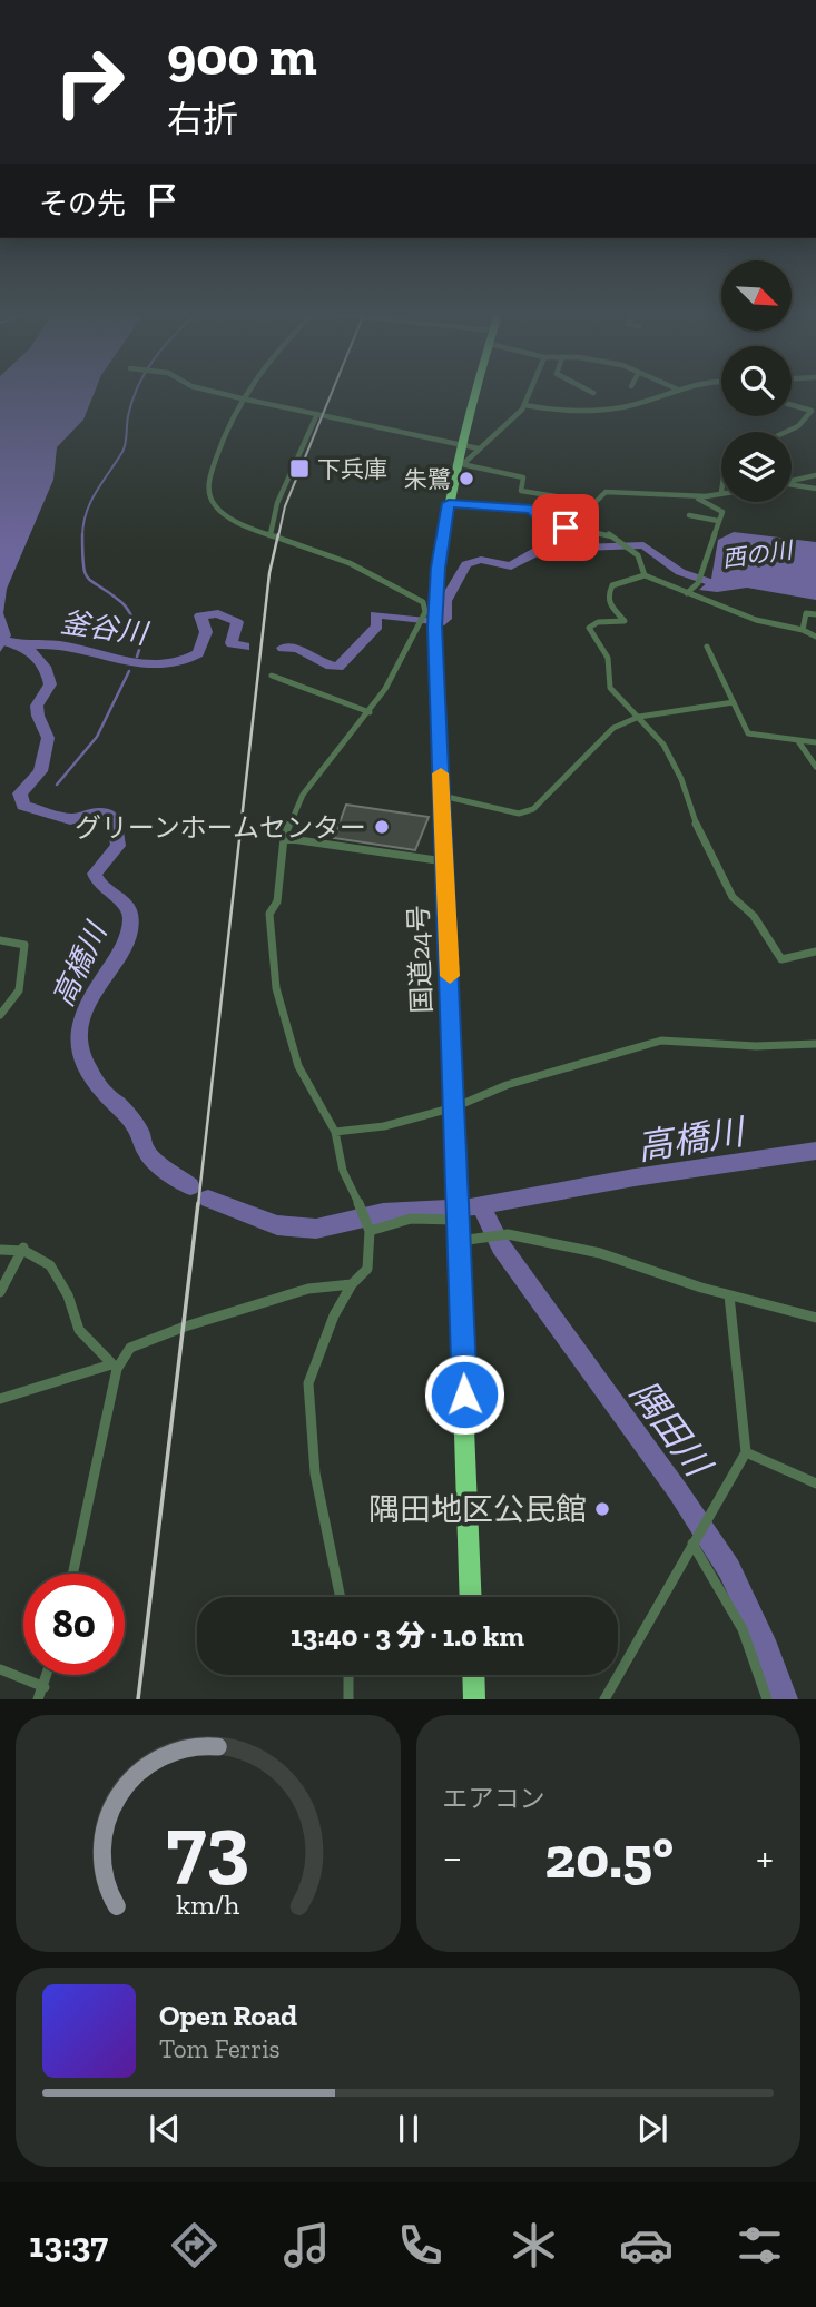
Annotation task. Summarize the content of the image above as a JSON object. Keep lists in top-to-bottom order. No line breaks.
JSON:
{"streets":{"highway":["国道24号"]},"water":["西の川","釜谷川","高橋川","隅田川"],"places":{"transit":["下兵庫"],"other":["朱鷺","グリーンホームセンター","隅田地区公民館"]},"north":"bottom right","page":{"turn":["900 m","右折"],"then":"その先","limit":"80","trip":"13:40 · 3 分 · 1.0 km","tile":"エアコン","heat":["−","20.5°","+"],"song":["Open Road","Tom Ferris"],"tabs":"13:37","gauge":["73","km/h"]}}
